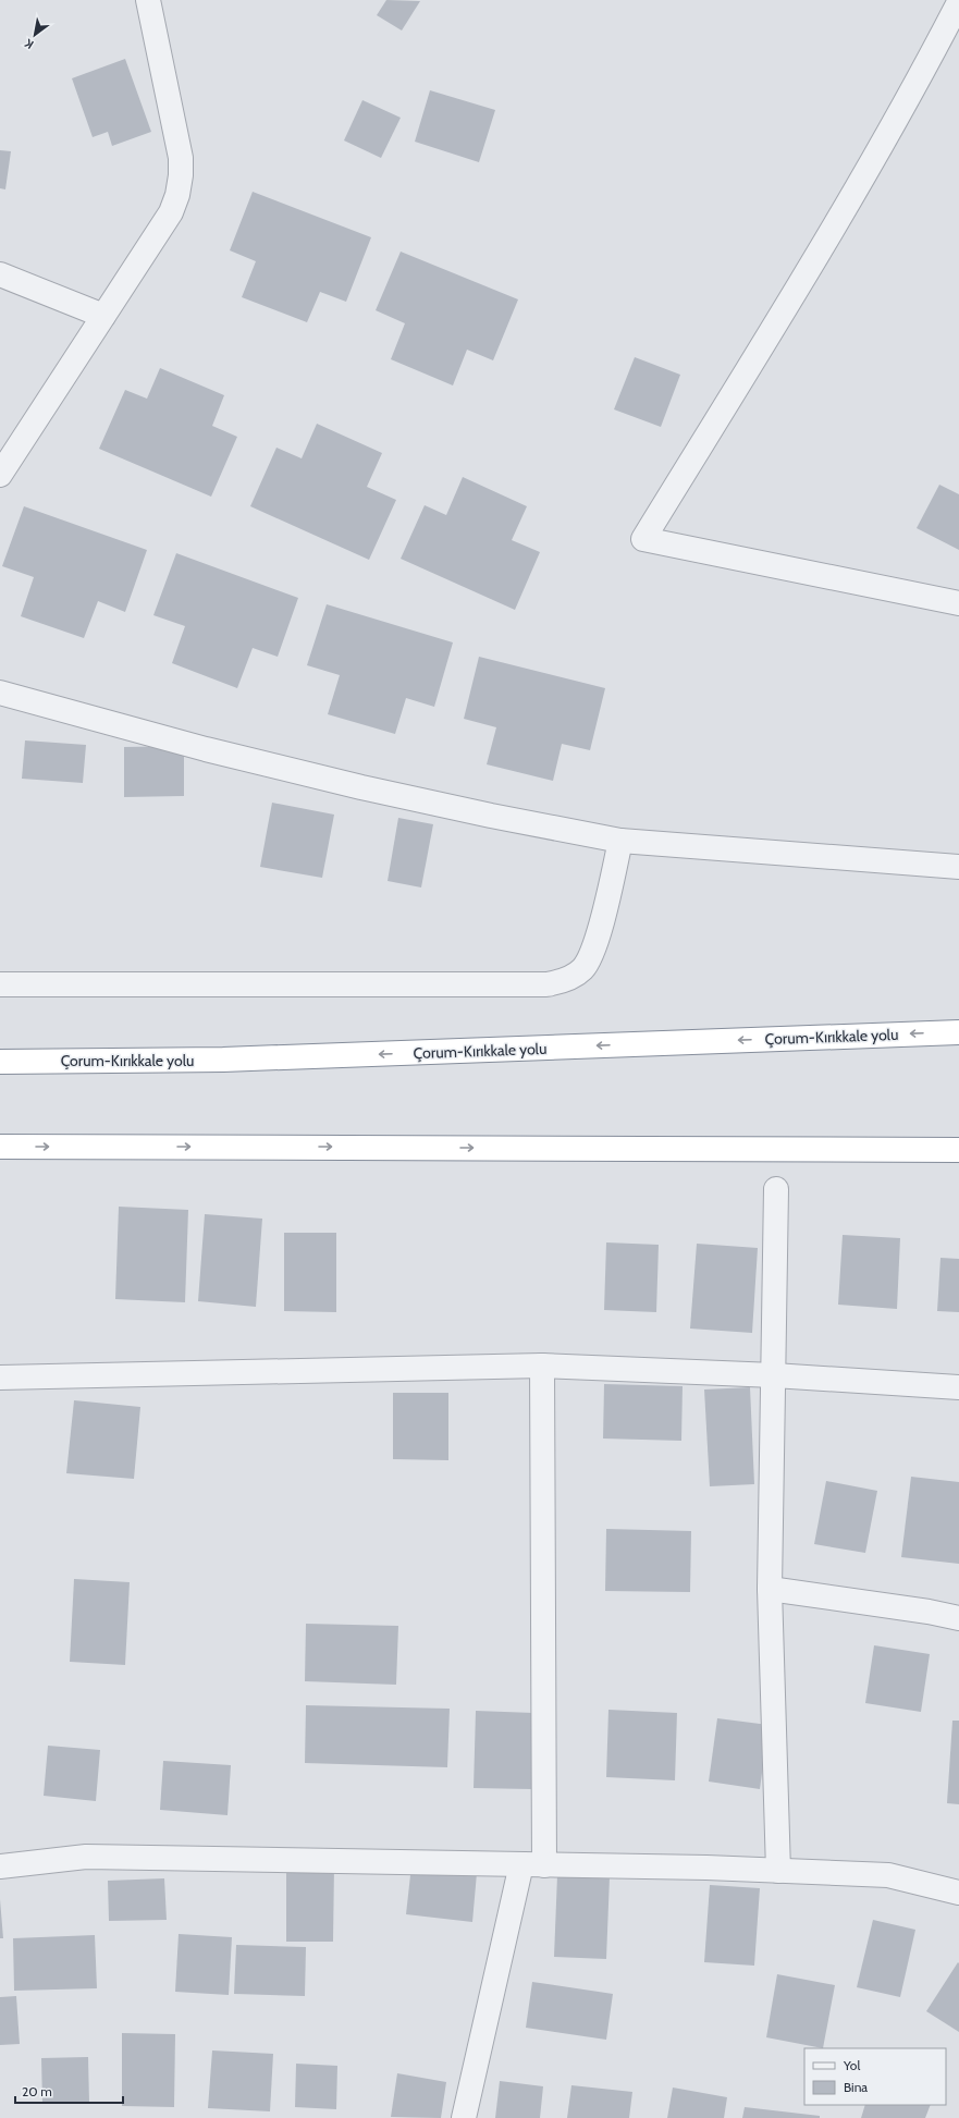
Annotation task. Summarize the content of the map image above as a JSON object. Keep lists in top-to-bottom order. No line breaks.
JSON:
{"streets":{"highway":["Çorum-Kırıkkale yolu"]},"legend":["Yol","Bina"],"scale_bar":"20 m","north":"bottom left"}
